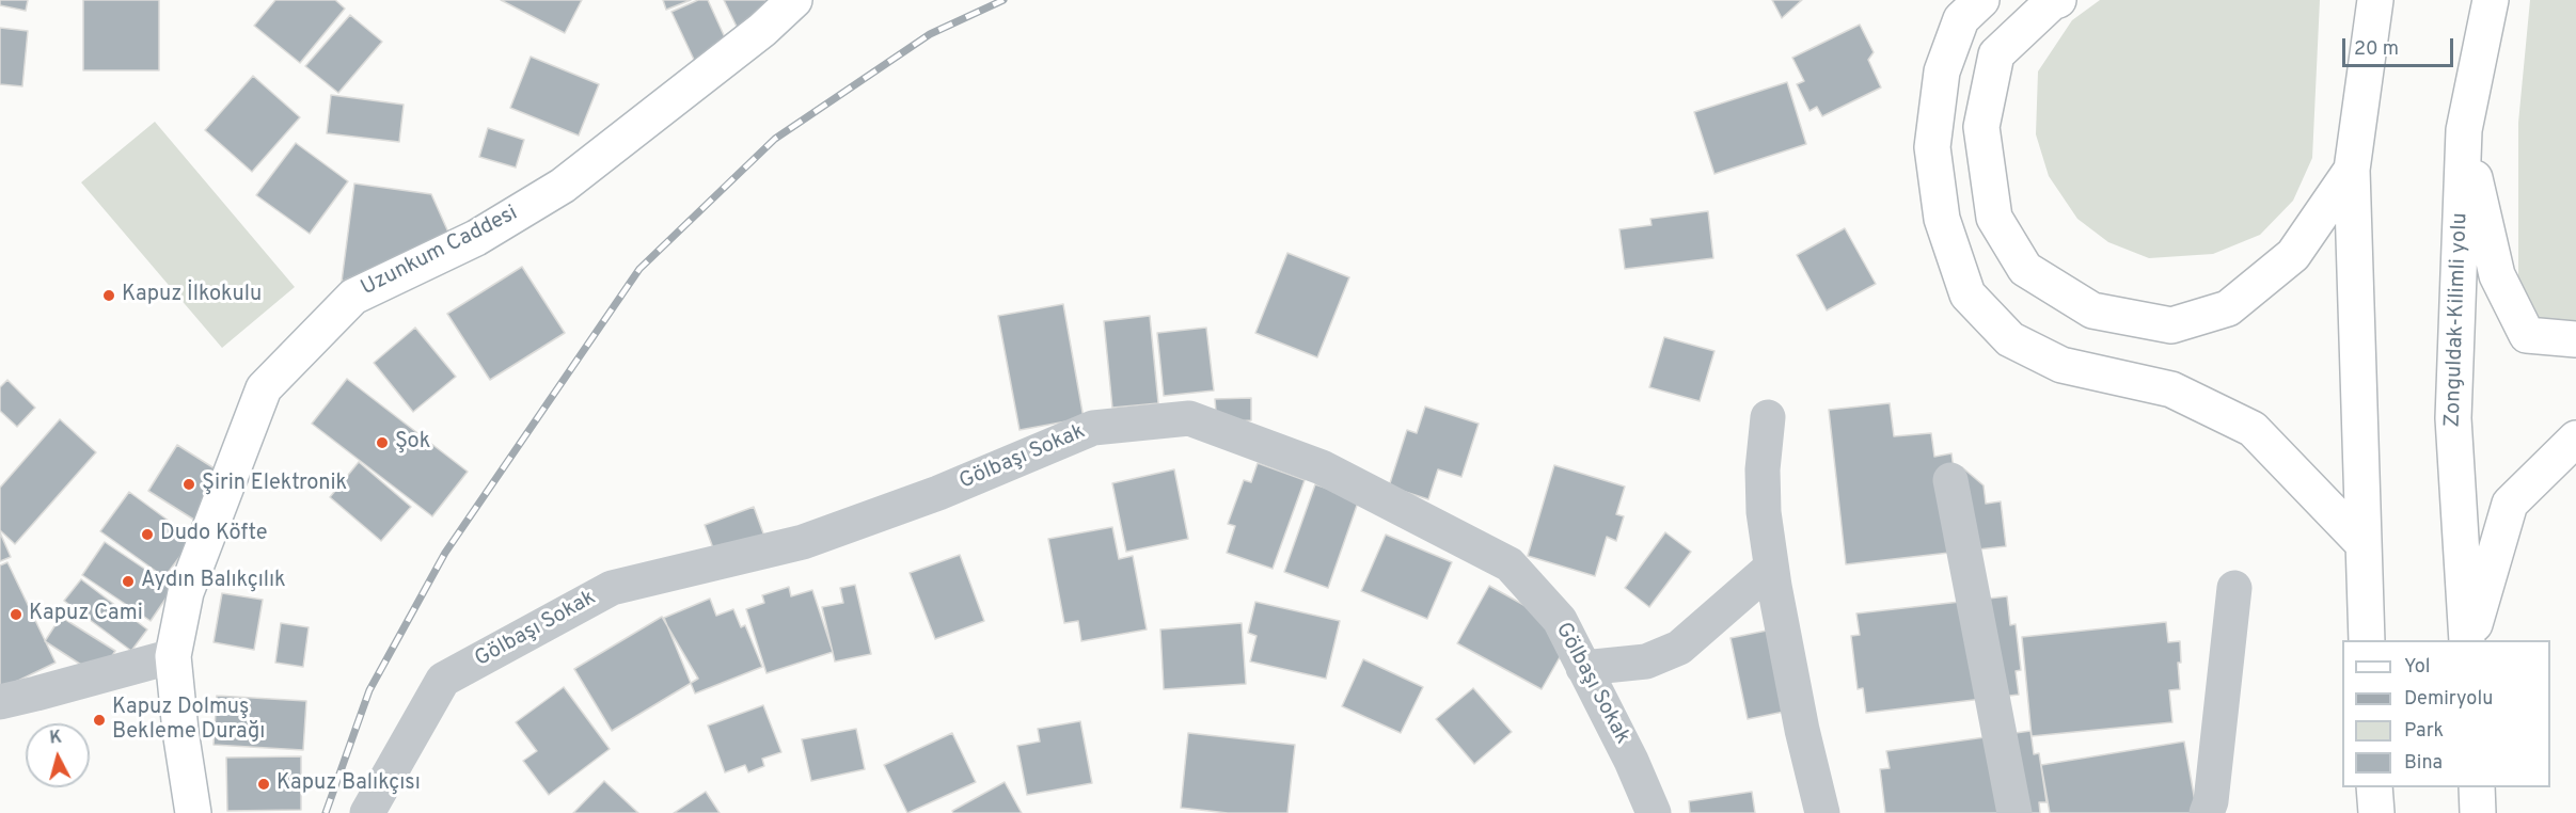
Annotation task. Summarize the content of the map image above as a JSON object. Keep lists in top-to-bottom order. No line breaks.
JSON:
{"streets":{"main road":["Uzunkum Caddesi","Zonguldak-Kilimli yolu"],"street":["Gölbaşı Sokak"]},"places":["Kapuz İlkokulu","Şok","Şirin Elektronik","Dudo Köfte","Aydın Balıkçılık","Kapuz Cami","Kapuz Dolmuş Bekleme Durağı","Kapuz Balıkçısı"],"legend":["Yol","Demiryolu","Park","Bina"],"scale_bar":"20 m","north":"top"}
